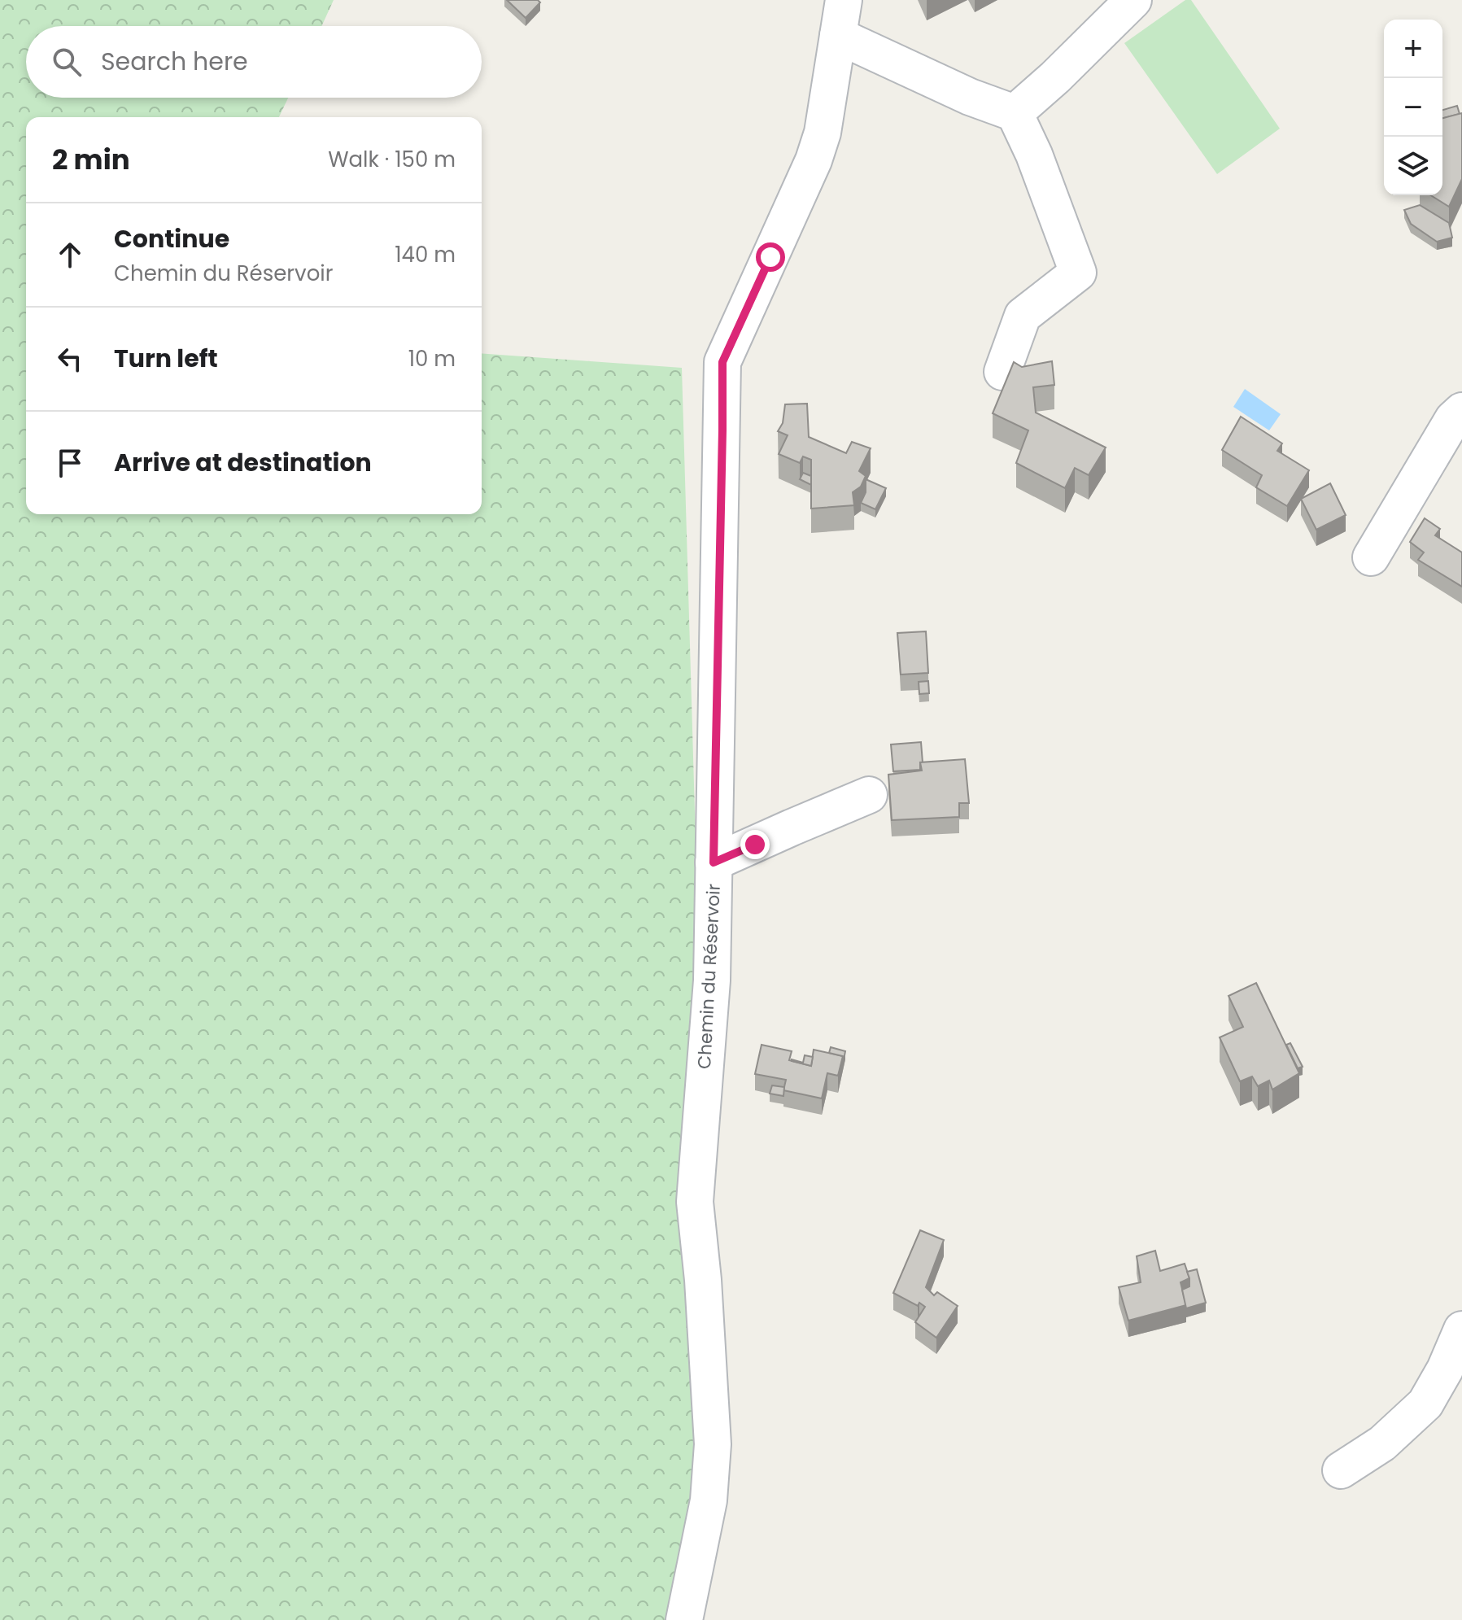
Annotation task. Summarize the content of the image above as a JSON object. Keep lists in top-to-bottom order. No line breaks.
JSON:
{"streets":{"street":["Chemin du Réservoir"]},"page":{"map_buttons":["+","−"],"search":"Search here","heading":["2 min","Walk · 150 m"],"list":[["Continue","Chemin du Réservoir","140 m"],["Turn left","10 m"],"Arrive at destination"]}}
